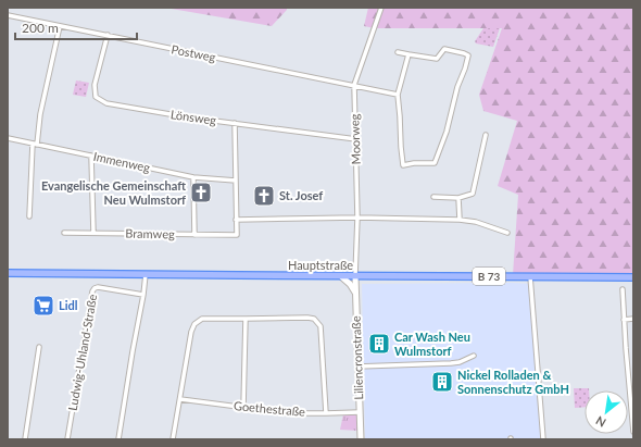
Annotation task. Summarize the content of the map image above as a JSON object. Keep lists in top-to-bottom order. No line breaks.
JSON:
{"streets":{"main road":["Hauptstraße","B 73"],"street":["Postweg","Lönsweg","Moorweg","Immenweg","Bramweg","Ludwig-Uhland-Straße","Liliencronstraße","Goethestraße"]},"crossings":[["Postweg","Lönsweg"],["Postweg","Moorweg"],["Lönsweg","Moorweg"],["Moorweg","Hauptstraße"],["Moorweg","Liliencronstraße"],["Hauptstraße","Liliencronstraße"],["Liliencronstraße","Goethestraße"]],"places":{"church":["Evangelische Gemeinschaft Neu Wulmstorf","St. Josef"],"supermarket":["Lidl"],"building":["Car Wash Neu Wulmstorf","Nickel Rolladen & Sonnenschutz GmbH"]},"scale_bar":"200 m","north":"bottom left"}
